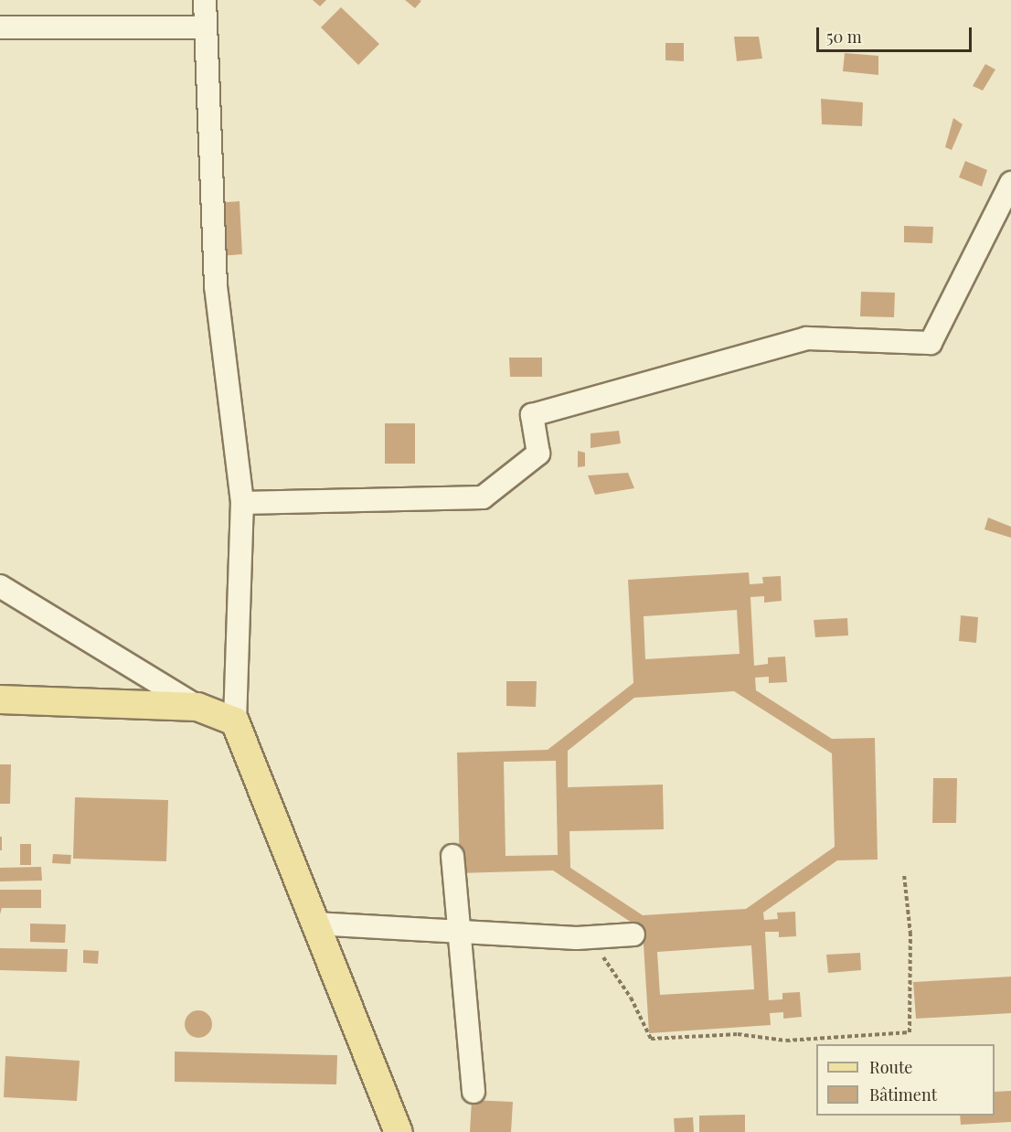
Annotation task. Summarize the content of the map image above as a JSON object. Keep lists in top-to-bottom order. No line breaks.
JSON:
{"legend":["Route","Bâtiment"],"scale_bar":"50 m"}
